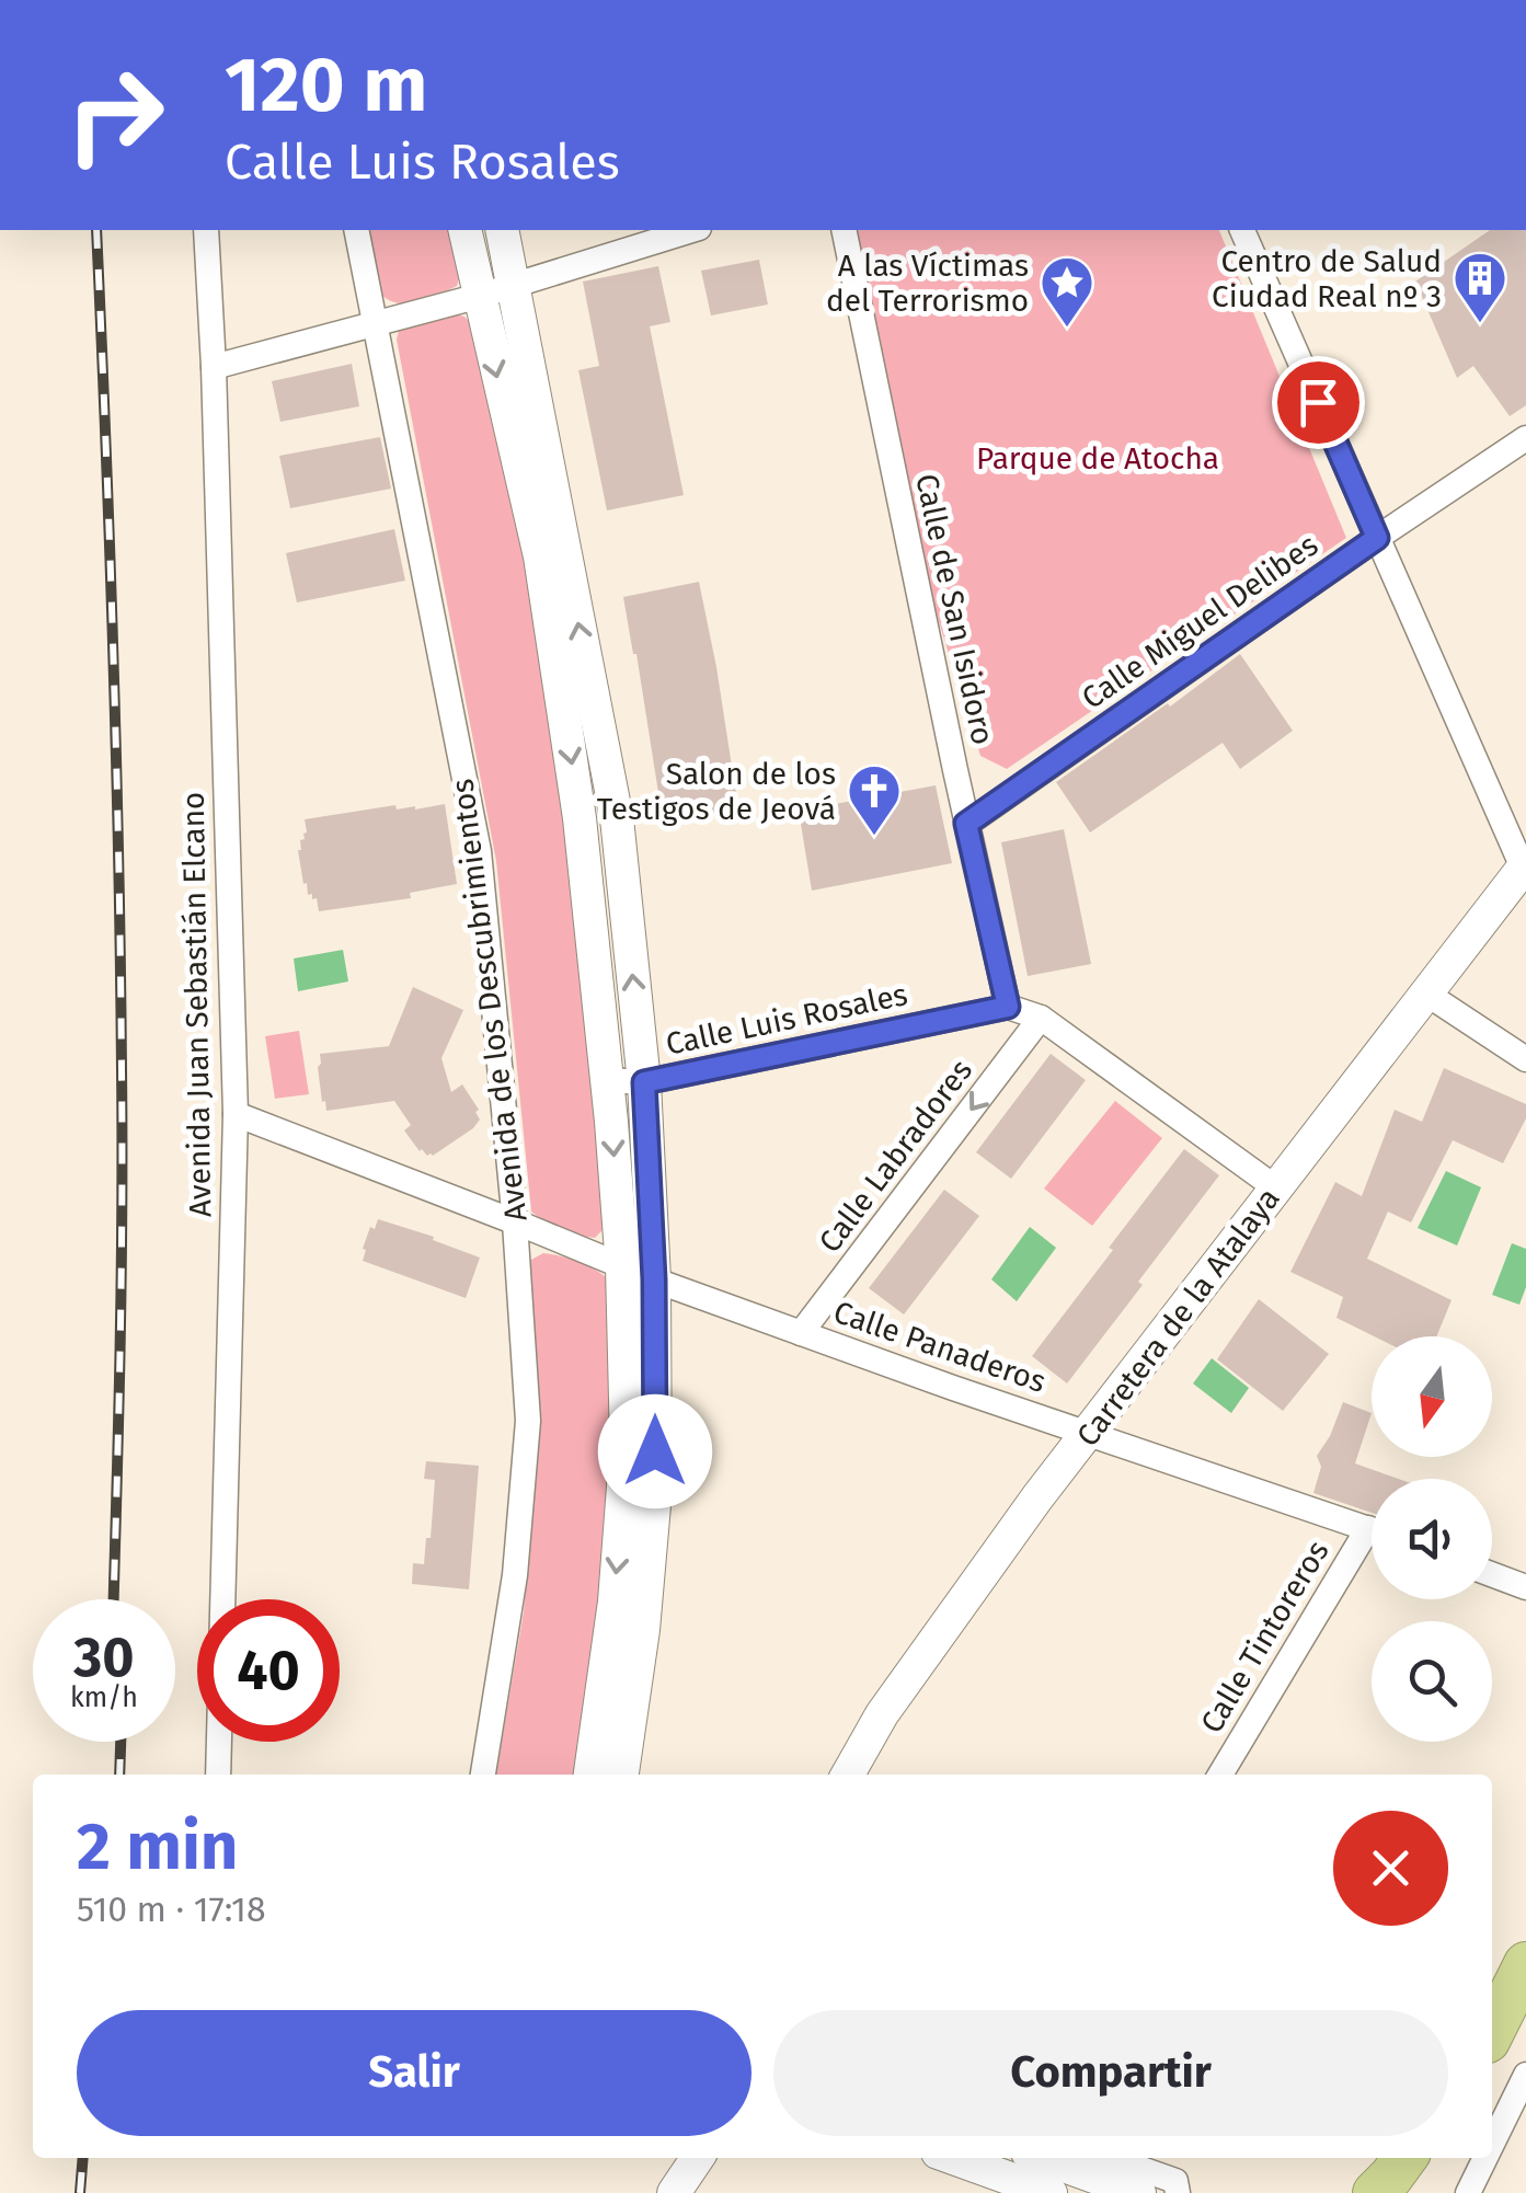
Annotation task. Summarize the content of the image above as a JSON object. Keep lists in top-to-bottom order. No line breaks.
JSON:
{"streets":{"street":["Calle de San Isidoro","Calle Miguel Delibes","Avenida de los Descubrimientos","Avenida Juan Sebastián Elcano","Calle Luis Rosales","Calle Labradores","Carretera de la Atalaya","Calle Panaderos","Calle Tintoreros"]},"crossings":[["Calle de San Isidoro","Calle Miguel Delibes"],["Calle de San Isidoro","Calle Luis Rosales"],["Avenida de los Descubrimientos","Calle Panaderos"],["Avenida Juan Sebastián Elcano","Calle Panaderos"],["Calle Labradores","Calle Panaderos"],["Carretera de la Atalaya","Calle Panaderos"]],"one_way":["Calle Labradores"],"parks":["Parque de Atocha"],"places":{"building":["Centro de Salud Ciudad Real nº 3"],"place":["A las Víctimas del Terrorismo"],"church":["Salon de los Testigos de Jeová"]},"north":"bottom","page":{"turn":["120 m","Calle Luis Rosales"],"speed":"30 km/h","limit":"40","heading":["2 min","510 m · 17:18"],"buttons":["Salir","Compartir"]}}
